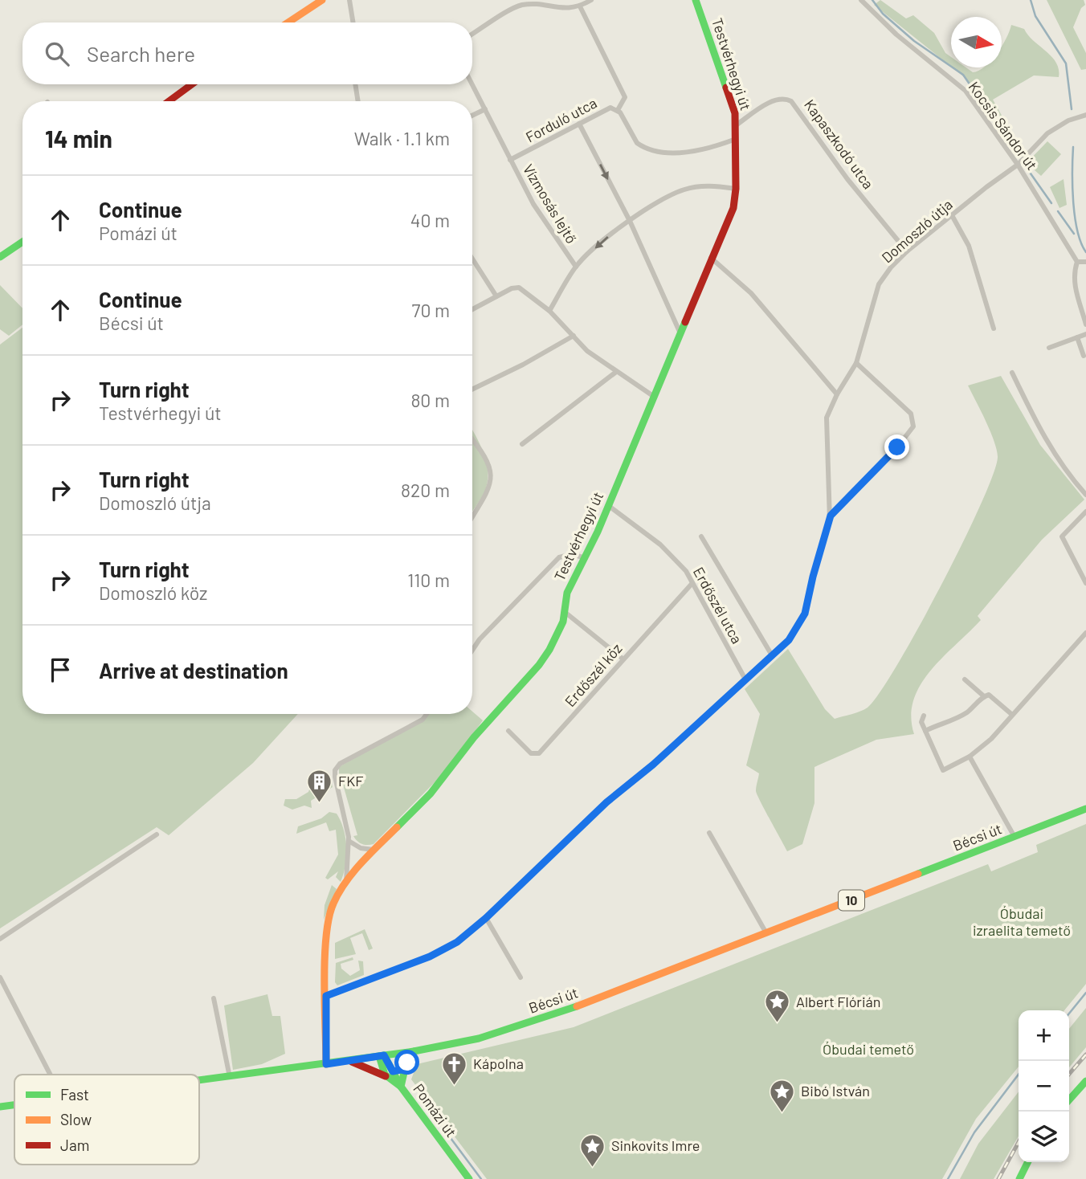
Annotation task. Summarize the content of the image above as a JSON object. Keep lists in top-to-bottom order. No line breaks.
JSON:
{"streets":{"street":["Testvérhegyi út","Forduló utca","Kocsis Sándor út","Kapaszkodó utca","Vízmosás lejtő","Domoszló útja","Erdőszél utca","Erdőszél köz","Bécsi út","10","Pomázi út"]},"crossings":[["Testvérhegyi út","Forduló utca"],["Testvérhegyi út","Kapaszkodó utca"],["Testvérhegyi út","Vízmosás lejtő"],["Testvérhegyi út","Domoszló útja"],["Testvérhegyi út","Erdőszél utca"],["Testvérhegyi út","Bécsi út"],["Forduló utca","Vízmosás lejtő"],["Kocsis Sándor út","Domoszló útja"],["Kapaszkodó utca","Domoszló útja"],["Domoszló útja","Erdőszél utca"],["Erdőszél utca","Erdőszél köz"],["Bécsi út","Pomázi út"]],"parks":["Óbudai izraelita temető","Óbudai temető"],"places":{"building":["FKF"],"place":["Albert Flórián","Bibó István","Sinkovits Imre"],"church":["Kápolna"]},"legend":["Fast","Slow","Jam"],"north":"right","page":{"search":"Search here","heading":["14 min","Walk · 1.1 km"],"list":[["Continue","Pomázi út","40 m"],["Continue","Bécsi út","70 m"],["Turn right","Testvérhegyi út","80 m"],["Turn right","Domoszló útja","820 m"],["Turn right","Domoszló köz","110 m"],"Arrive at destination"],"map_buttons":["+","−"]}}
